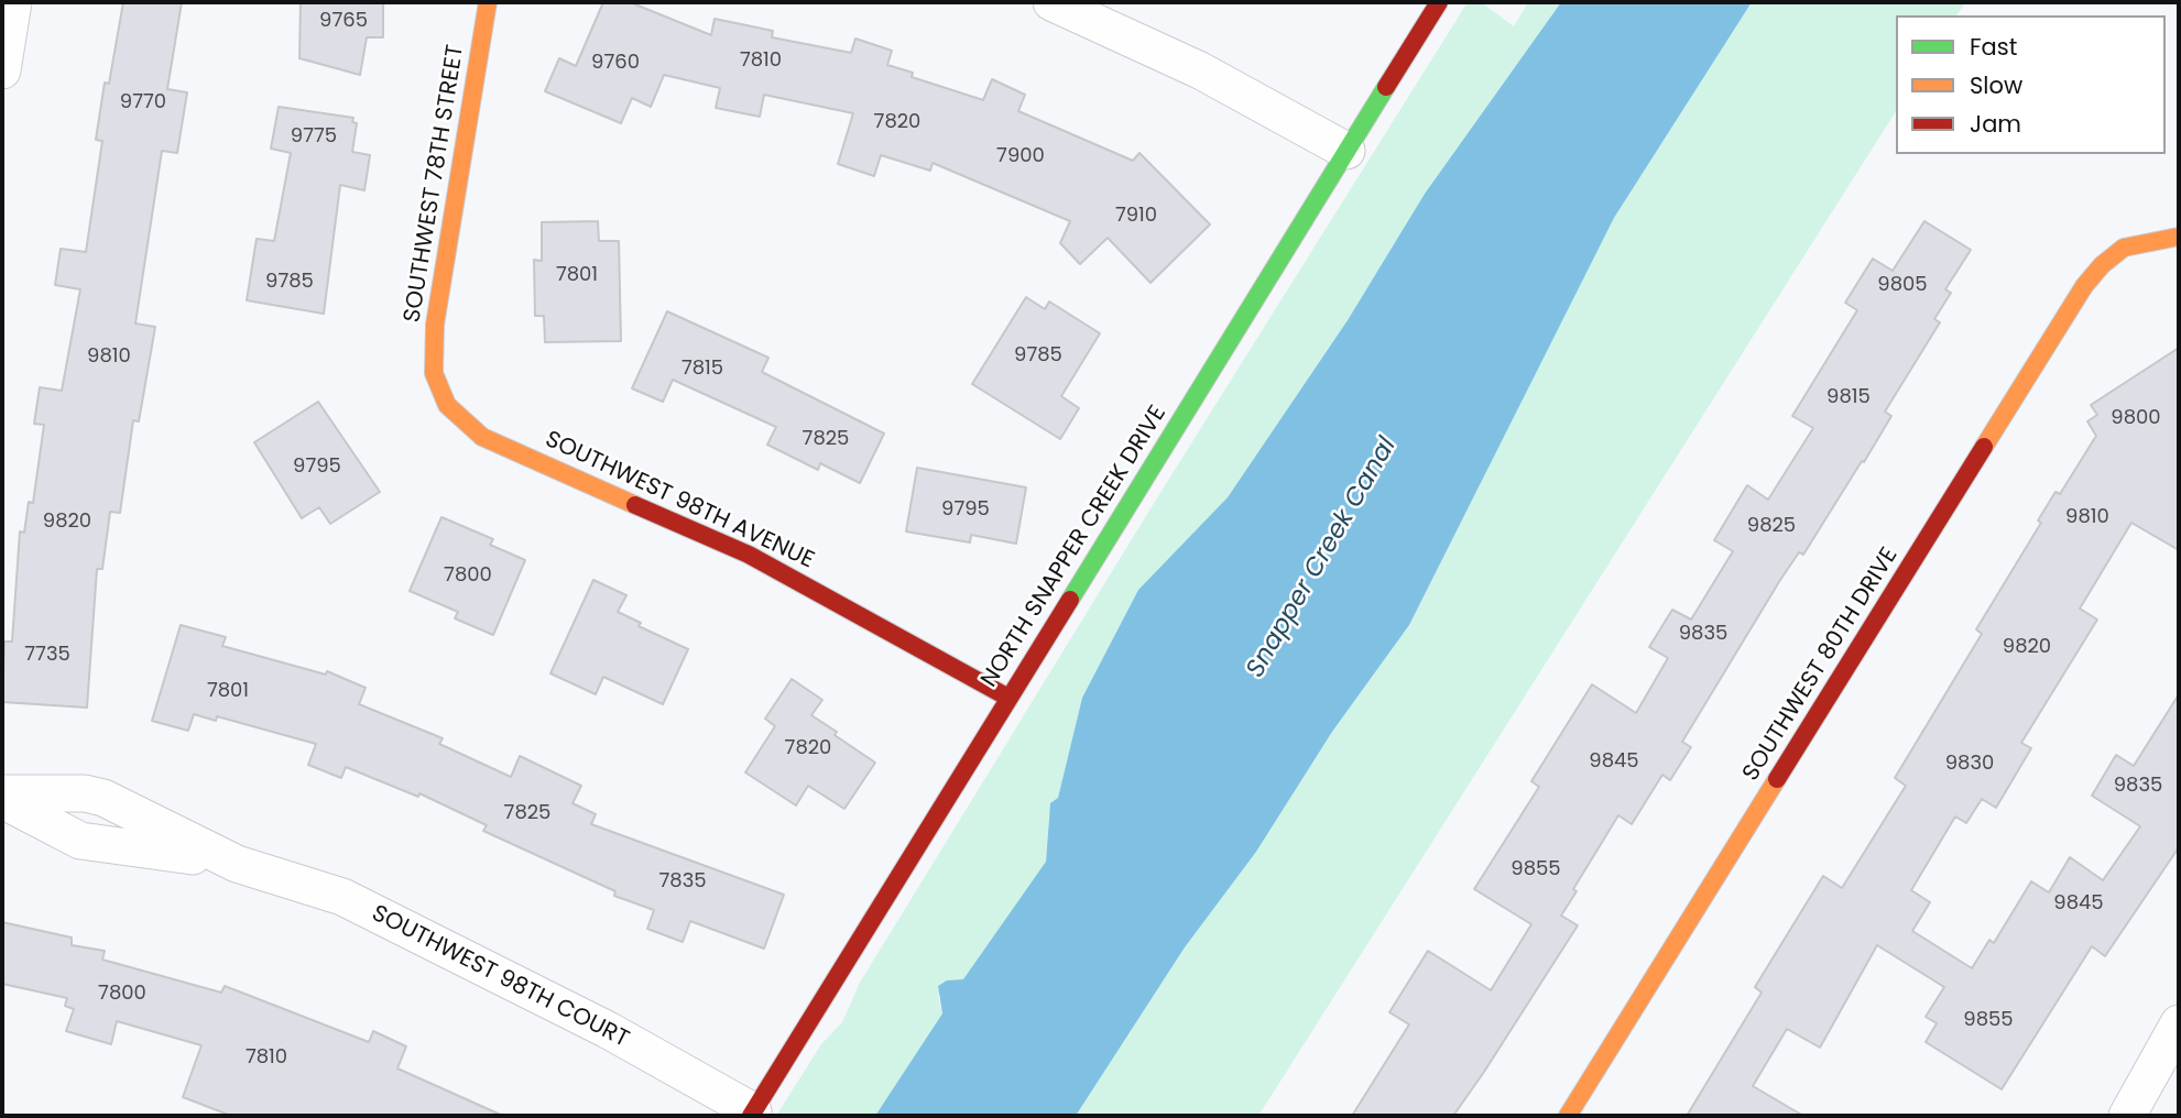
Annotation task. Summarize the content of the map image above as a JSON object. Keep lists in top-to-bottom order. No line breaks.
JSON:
{"streets":{"street":["SOUTHWEST 78TH STREET","SOUTHWEST 98TH AVENUE","NORTH SNAPPER CREEK DRIVE","SOUTHWEST 80TH DRIVE","SOUTHWEST 98TH COURT"]},"crossings":[["SOUTHWEST 78TH STREET","SOUTHWEST 98TH AVENUE"],["SOUTHWEST 98TH AVENUE","NORTH SNAPPER CREEK DRIVE"],["NORTH SNAPPER CREEK DRIVE","SOUTHWEST 98TH COURT"]],"water":["Snapper Creek Canal"],"house_numbers":["9765","7810","9760","9770","7820","9775","7900","7910","7801","9785","9805","9785","9810","7815","9815","9800","7825","9795","9795","9810","9820","9825","7800","9835","9820","7735","7801","7820","9845","9830","9835","7825","9855","7835","9845","7800","9855","7810"],"legend":["Fast","Slow","Jam"]}
